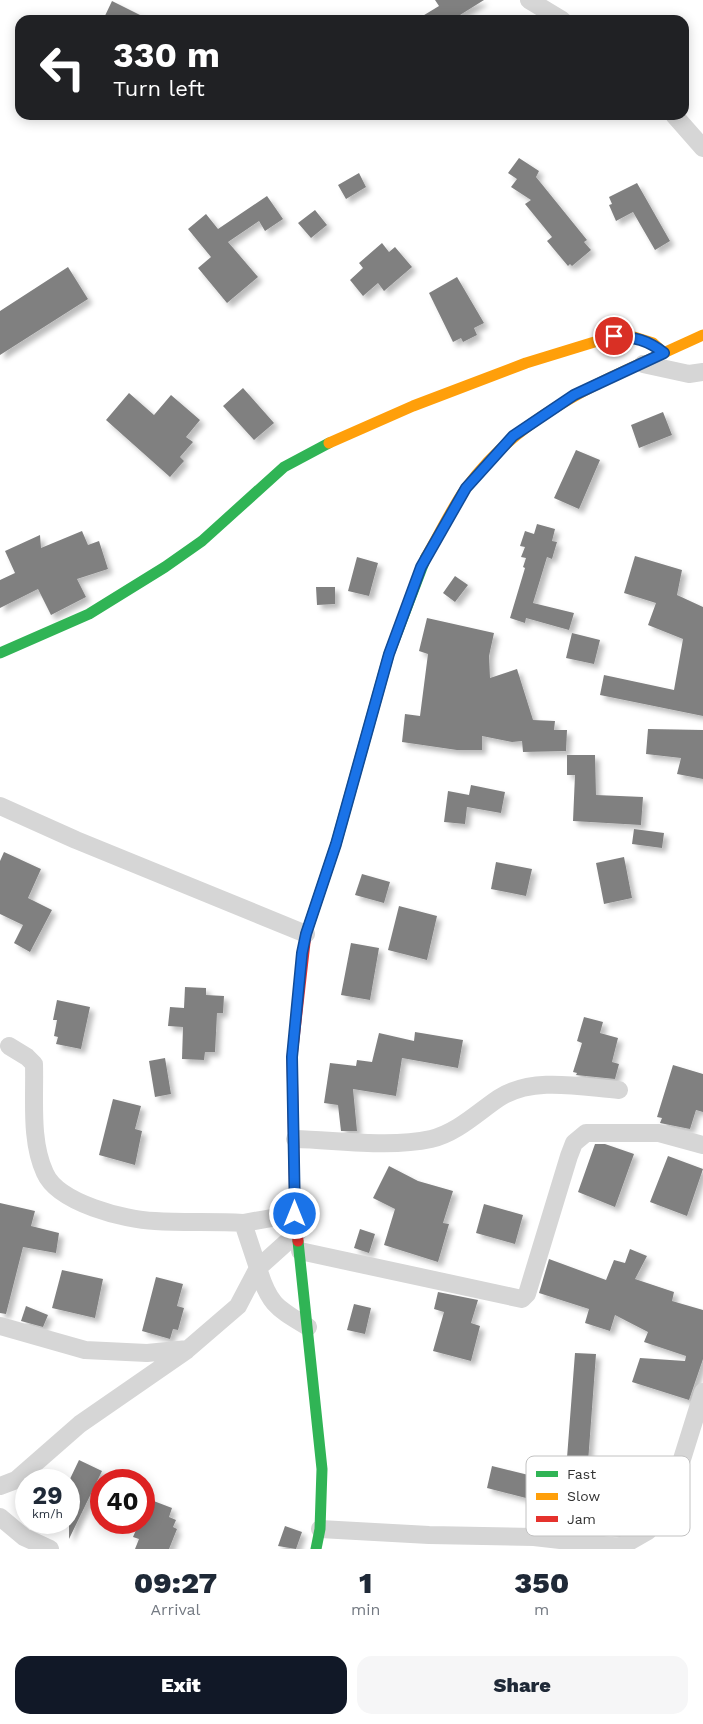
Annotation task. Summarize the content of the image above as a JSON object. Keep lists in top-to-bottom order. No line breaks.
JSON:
{"legend":["Fast","Slow","Jam"],"page":{"turn":["330 m","Turn left"],"speed":"29 km/h","limit":"40","eta":["09:27","Arrival","1","min","350","m"],"buttons":["Exit","Share"]}}
